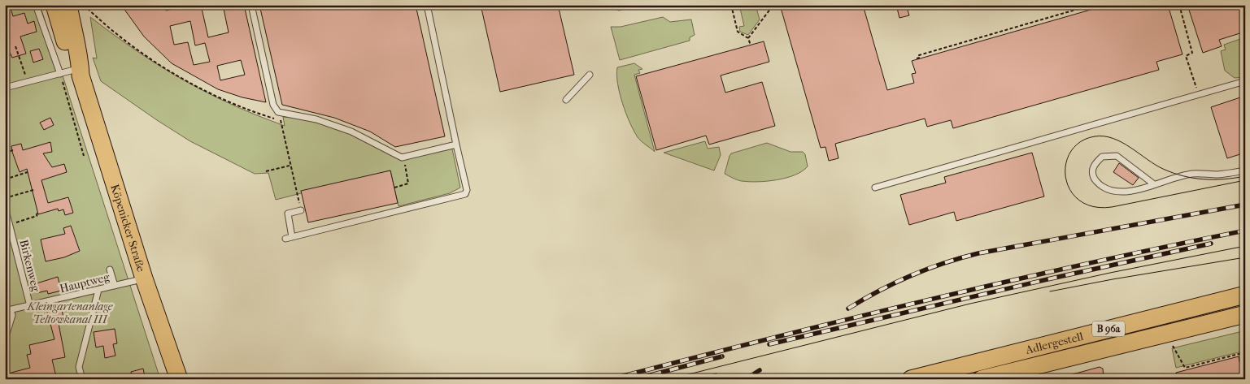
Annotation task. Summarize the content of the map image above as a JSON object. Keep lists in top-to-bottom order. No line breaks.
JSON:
{"streets":{"main road":["Köpenicker Straße","B 96a","Adlergestell"],"lane":["Birkenweg","Hauptweg"]},"crossings":[["Köpenicker Straße","Hauptweg"],["Birkenweg","Hauptweg"]],"parks":["Kleingartenanlage Teltowkanal III"]}
